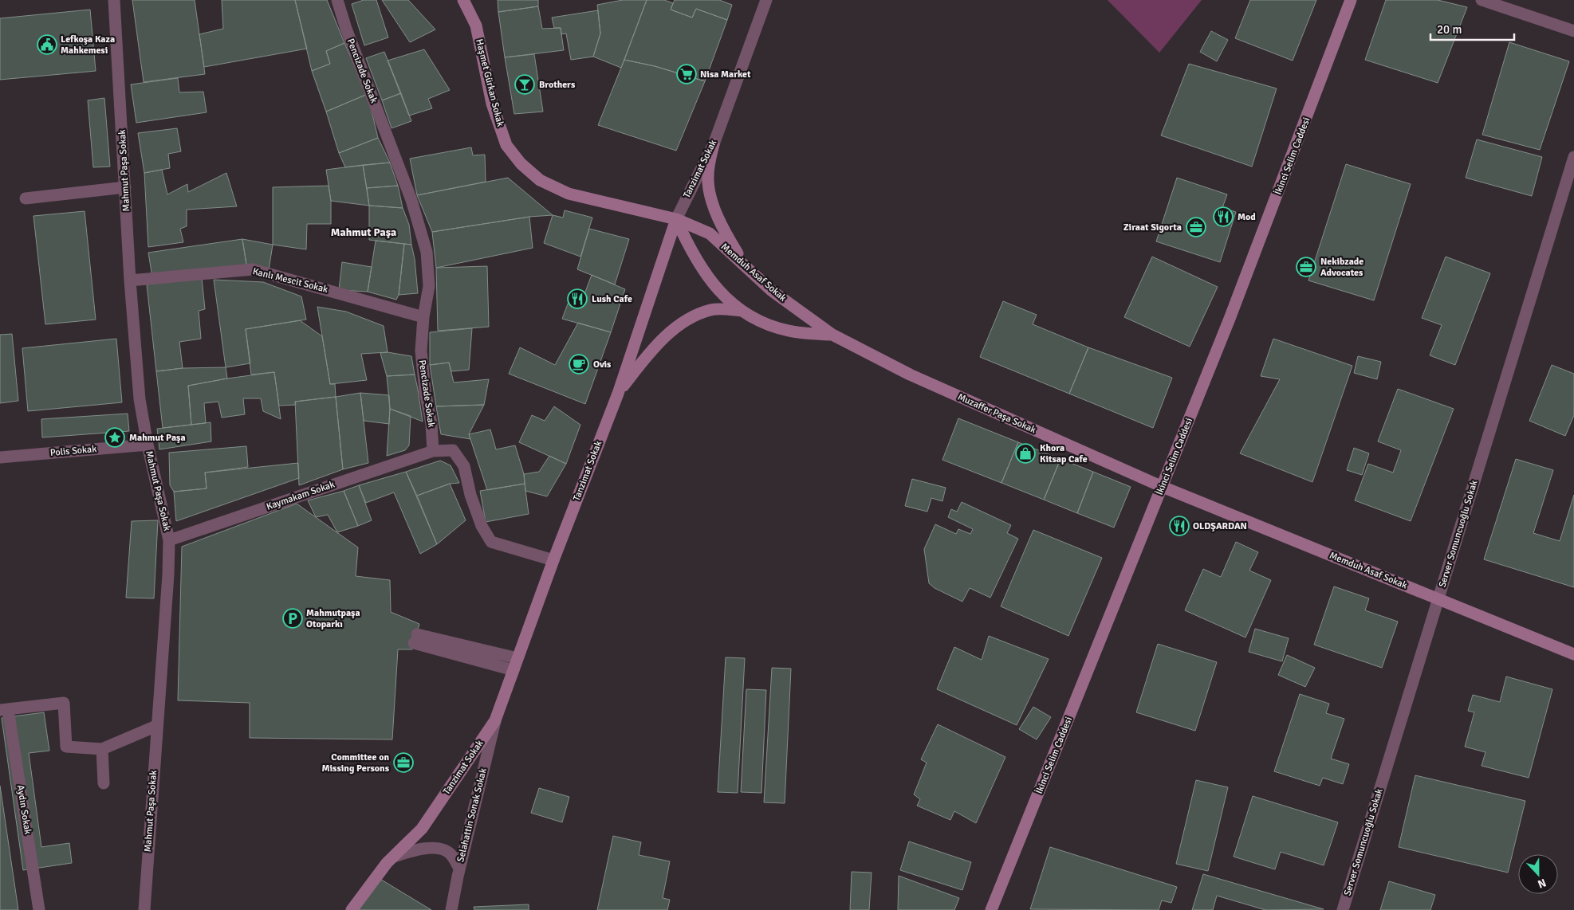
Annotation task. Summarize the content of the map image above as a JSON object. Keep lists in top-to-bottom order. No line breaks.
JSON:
{"streets":{"street":["Pencizade Sokak","Haşmet Gürkan Sokak","İkinci Selim Caddesi","Tanzimat Sokak","Mahmut Paşa Sokak","Memduh Asaf Sokak","Kanlı Mescit Sokak","Muzaffer Paşa Sokak","Polis Sokak","Kaymakam Sokak","Server Somuncuoğlu Sokak","Aydın Sokak","Selahattin Sonak Sokak"]},"crossings":[["Pencizade Sokak","Kanlı Mescit Sokak"],["Pencizade Sokak","Kaymakam Sokak"],["Haşmet Gürkan Sokak","Tanzimat Sokak"],["Haşmet Gürkan Sokak","Memduh Asaf Sokak"],["İkinci Selim Caddesi","Memduh Asaf Sokak"],["İkinci Selim Caddesi","Muzaffer Paşa Sokak"],["Tanzimat Sokak","Memduh Asaf Sokak"],["Tanzimat Sokak","Selahattin Sonak Sokak"],["Mahmut Paşa Sokak","Kanlı Mescit Sokak"],["Mahmut Paşa Sokak","Polis Sokak"],["Mahmut Paşa Sokak","Kaymakam Sokak"],["Memduh Asaf Sokak","Muzaffer Paşa Sokak"],["Memduh Asaf Sokak","Server Somuncuoğlu Sokak"]],"districts":["Mahmut Paşa"],"places":{"public building":["Lefkoşa Kaza Mahkemesi"],"supermarket":["Nisa Market"],"bar":["Brothers"],"restaurant":["Mod","Lush Cafe","OLDŞARDAN"],"office":["Ziraat Sigorta","Nekibzade Advocates","Committee on Missing Persons"],"cafe":["Ovis"],"place":["Mahmut Paşa"],"shop":["Khora Kitsap Cafe"],"parking":["Mahmutpaşa Otoparkı"]},"scale_bar":"20 m","north":"bottom"}
